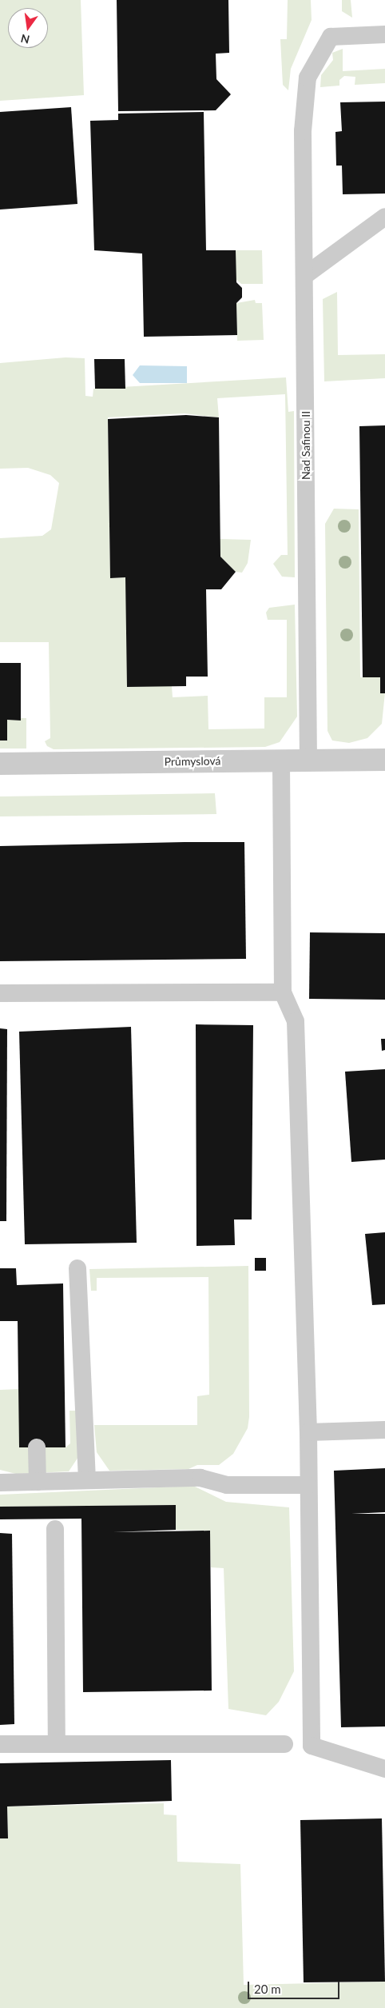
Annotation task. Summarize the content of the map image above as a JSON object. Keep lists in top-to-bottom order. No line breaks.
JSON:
{"streets":{"street":["Průmyslová"],"lane":["Nad Safinou II"]},"crossings":[["Nad Safinou II","Průmyslová"]],"scale_bar":"20 m","north":"bottom"}
